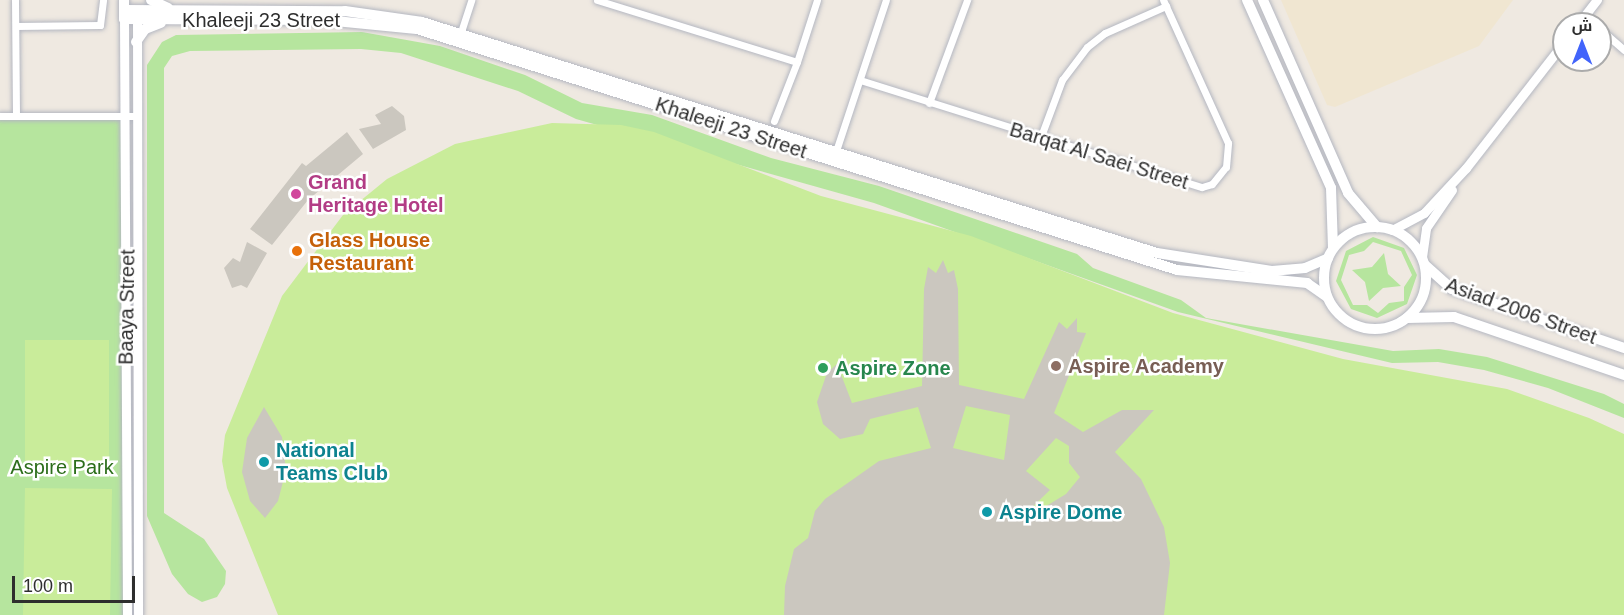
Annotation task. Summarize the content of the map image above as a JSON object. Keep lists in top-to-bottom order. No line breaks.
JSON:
{"streets":{"main road":["Khaleeji 23 Street","Asiad 2006 Street"],"street":["Barqat Al Saei Street","Baaya Street"]},"crossings":[["Khaleeji 23 Street","Baaya Street"],["Khaleeji 23 Street","Asiad 2006 Street"]],"parks":["Aspire Park"],"places":["Grand Heritage Hotel","Glass House Restaurant","Aspire Academy","Aspire Zone","National Teams Club","Aspire Dome"],"scale_bar":"100 m","north":"top"}
